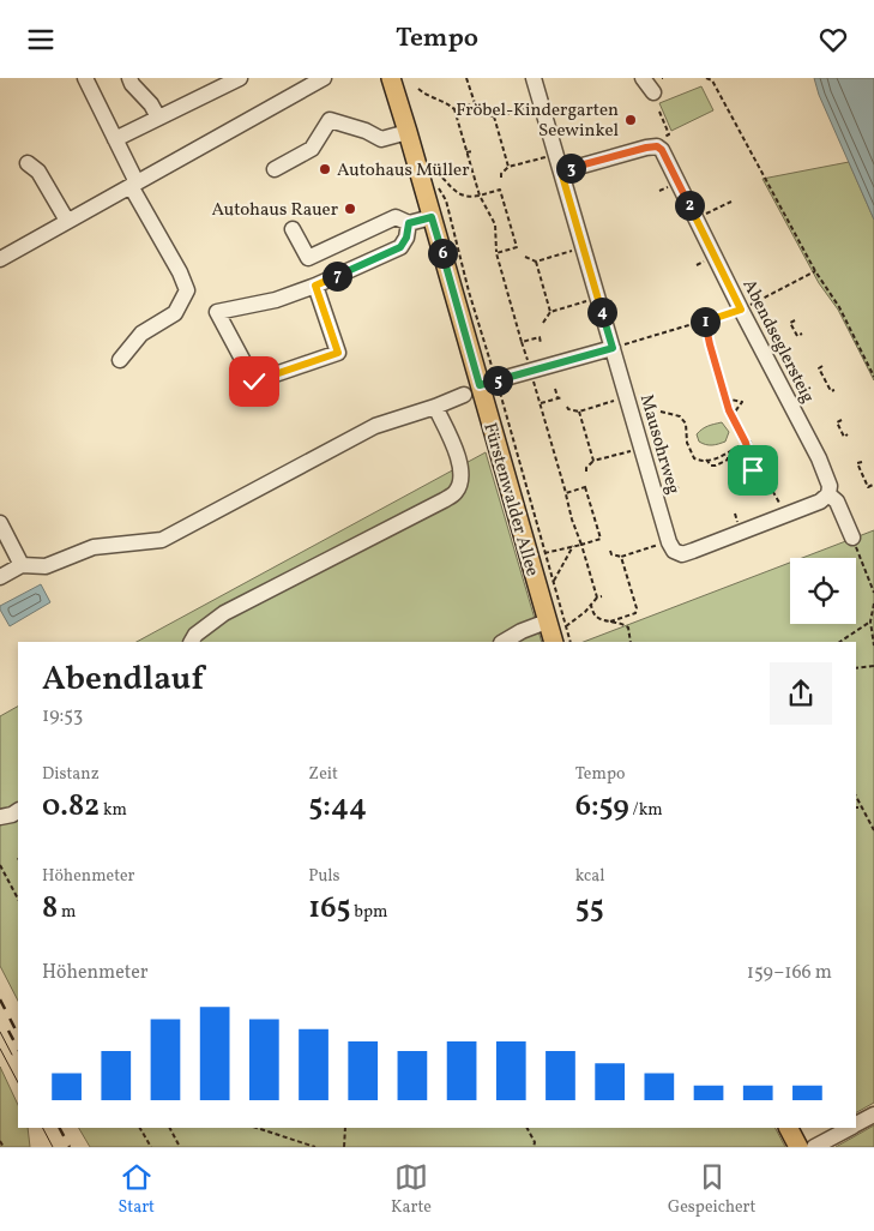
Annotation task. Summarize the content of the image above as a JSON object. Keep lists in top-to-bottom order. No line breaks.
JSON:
{"streets":{"main road":["Fürstenwalder Allee"],"street":["Abendseglersteig","Mausohrweg"]},"crossings":[["Abendseglersteig","Mausohrweg"]],"places":["Fröbel-Kindergarten Seewinkel","Autohaus Müller","Autohaus Rauer"],"page":{"header":"Tempo","pins":["3","2","6","7","4","1","5"],"heading":["Abendlauf","19:53"],"stats":[["Distanz","0.82 km"],["Zeit","5:44"],["Tempo","6:59 /km"],["Höhenmeter","8 m"],["Puls","165 bpm"],["kcal","55"]],"chart":["Höhenmeter","159–166 m"],"tabs":["Start","Karte","Gespeichert"]}}
